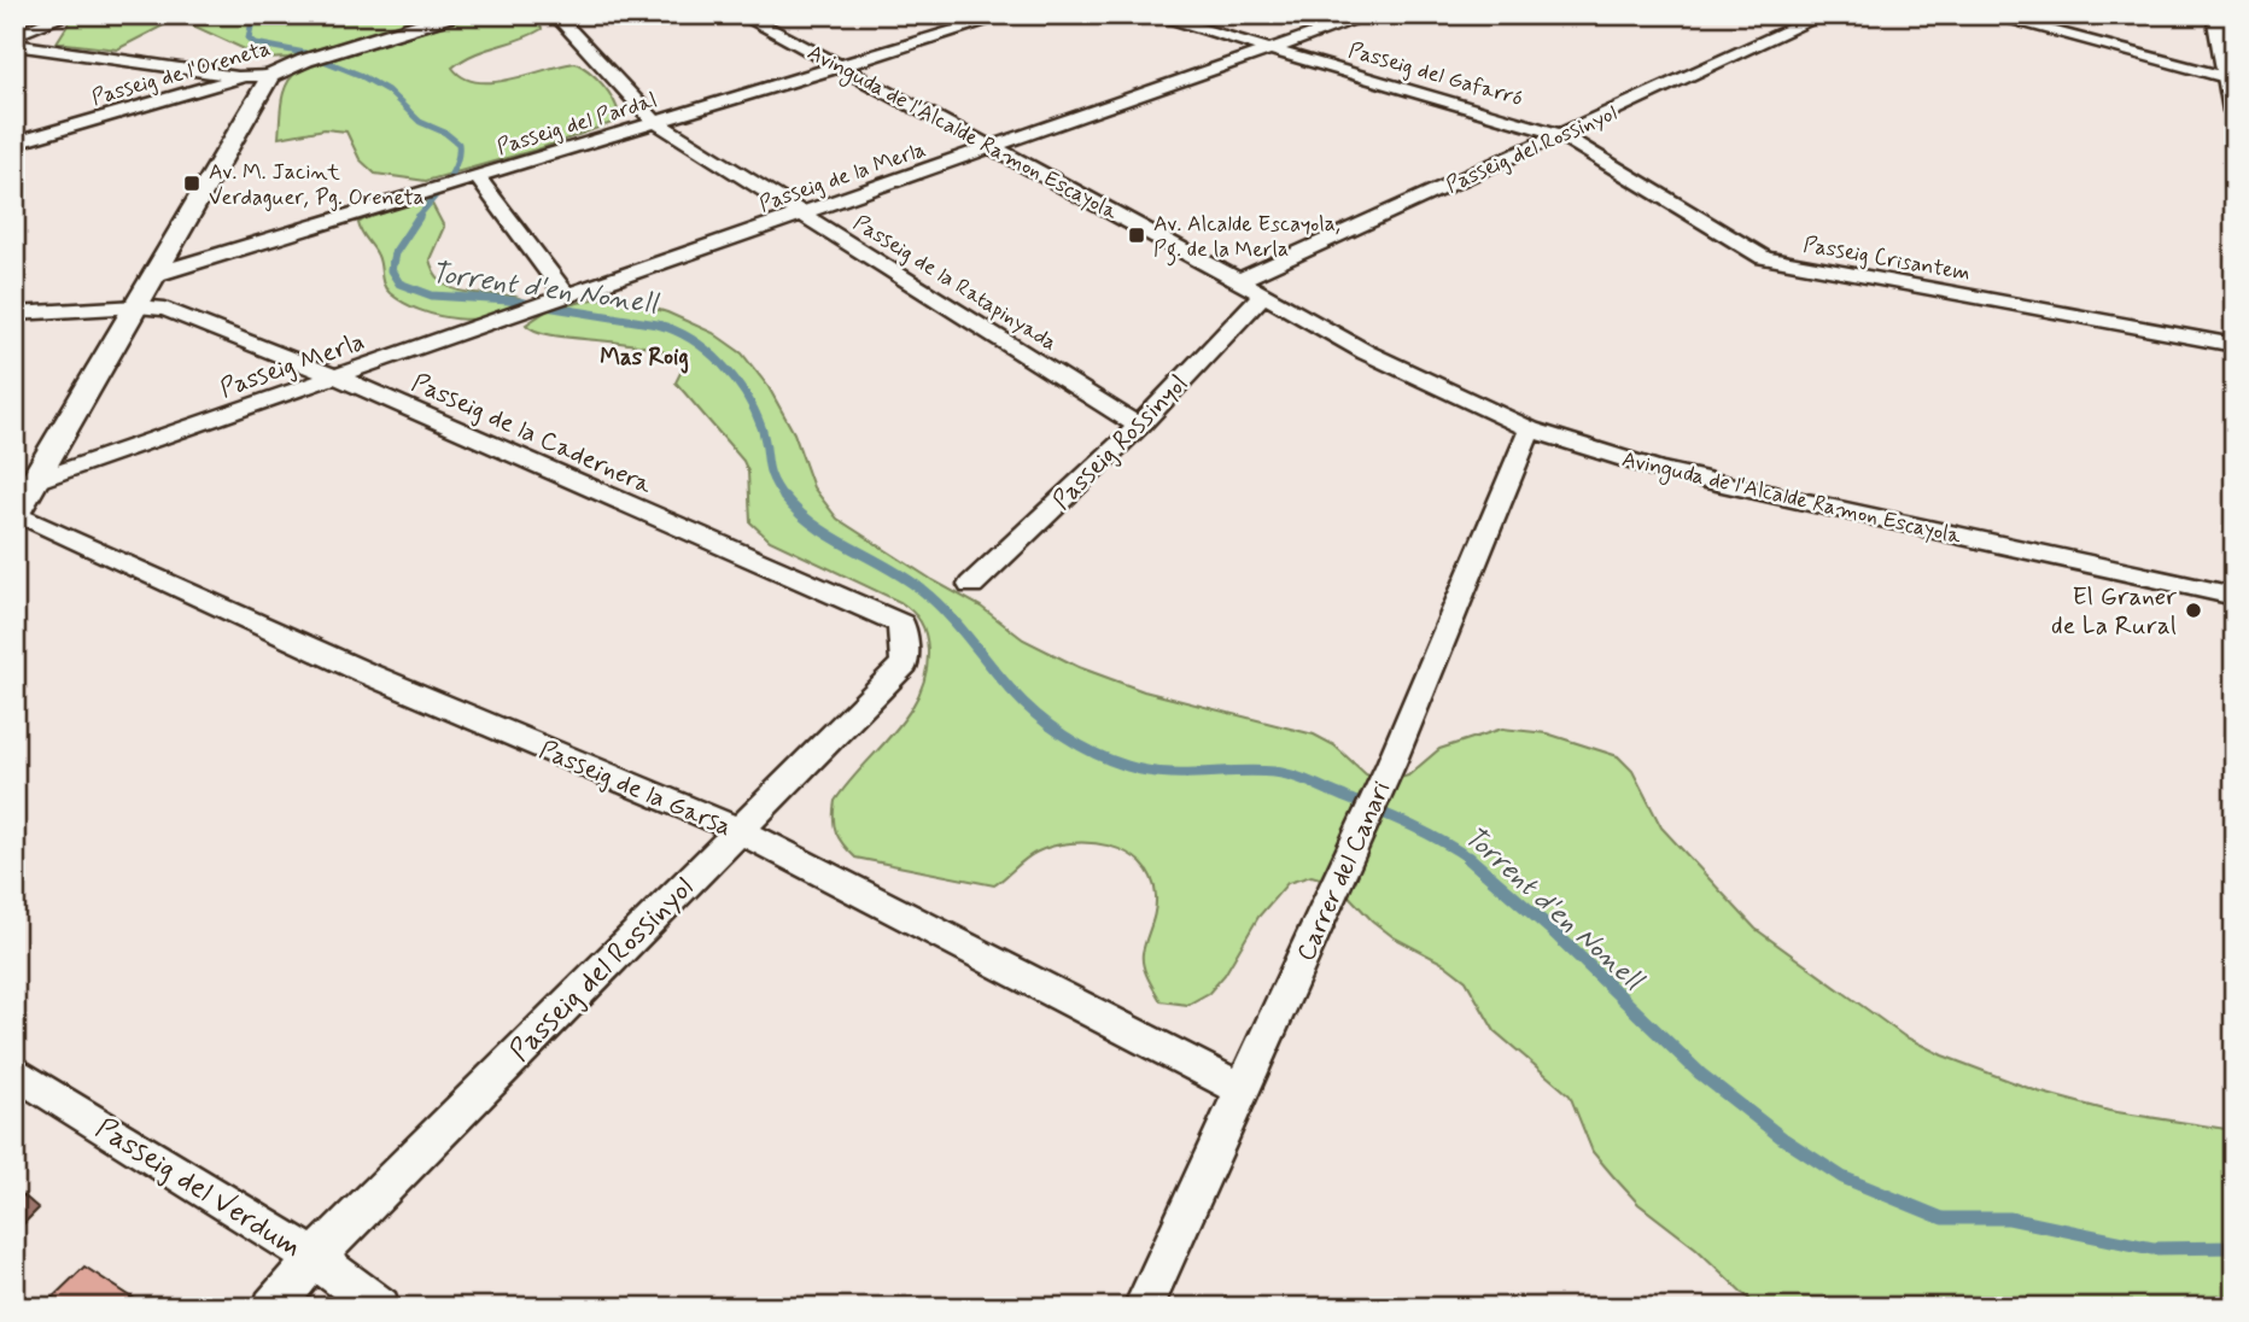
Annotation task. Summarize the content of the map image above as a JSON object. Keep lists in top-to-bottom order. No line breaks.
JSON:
{"streets":{"street":["Passeig de l'Oreneta","Passeig del Gafarró","Passeig del Pardal","Avinguda de l'Alcalde Ramon Escayola","Passeig del Rossinyol","Passeig de la Merla","Passeig Crisantem","Passeig de la Ratapinyada","Passeig Merla","Passeig de la Cadernera","Passeig Rossinyol","Passeig de la Garsa","Carrer del Canari","Passeig del Verdum"]},"crossings":[["Passeig del Gafarró","Passeig del Rossinyol"],["Passeig del Gafarró","Passeig de la Merla"],["Passeig del Gafarró","Passeig Crisantem"],["Passeig del Pardal","Avinguda de l'Alcalde Ramon Escayola"],["Passeig del Pardal","Passeig de la Ratapinyada"],["Avinguda de l'Alcalde Ramon Escayola","Passeig del Rossinyol"],["Avinguda de l'Alcalde Ramon Escayola","Passeig de la Merla"],["Avinguda de l'Alcalde Ramon Escayola","Passeig Rossinyol"],["Avinguda de l'Alcalde Ramon Escayola","Carrer del Canari"],["Passeig del Rossinyol","Passeig Crisantem"],["Passeig del Rossinyol","Passeig de la Cadernera"],["Passeig del Rossinyol","Passeig de la Garsa"],["Passeig del Rossinyol","Passeig del Verdum"],["Passeig de la Merla","Passeig de la Ratapinyada"],["Passeig de la Merla","Passeig Merla"],["Passeig de la Ratapinyada","Passeig Rossinyol"],["Passeig Merla","Passeig de la Cadernera"],["Passeig de la Garsa","Carrer del Canari"]],"districts":["Mas Roig"],"water":["Torrent d'en Nonell"],"places":{"transit":["Av. M. Jacint Verdaguer, Pg. Oreneta","Av. Alcalde Escayola, Pg. de la Merla"],"other":["El Graner de La Rural"]}}
